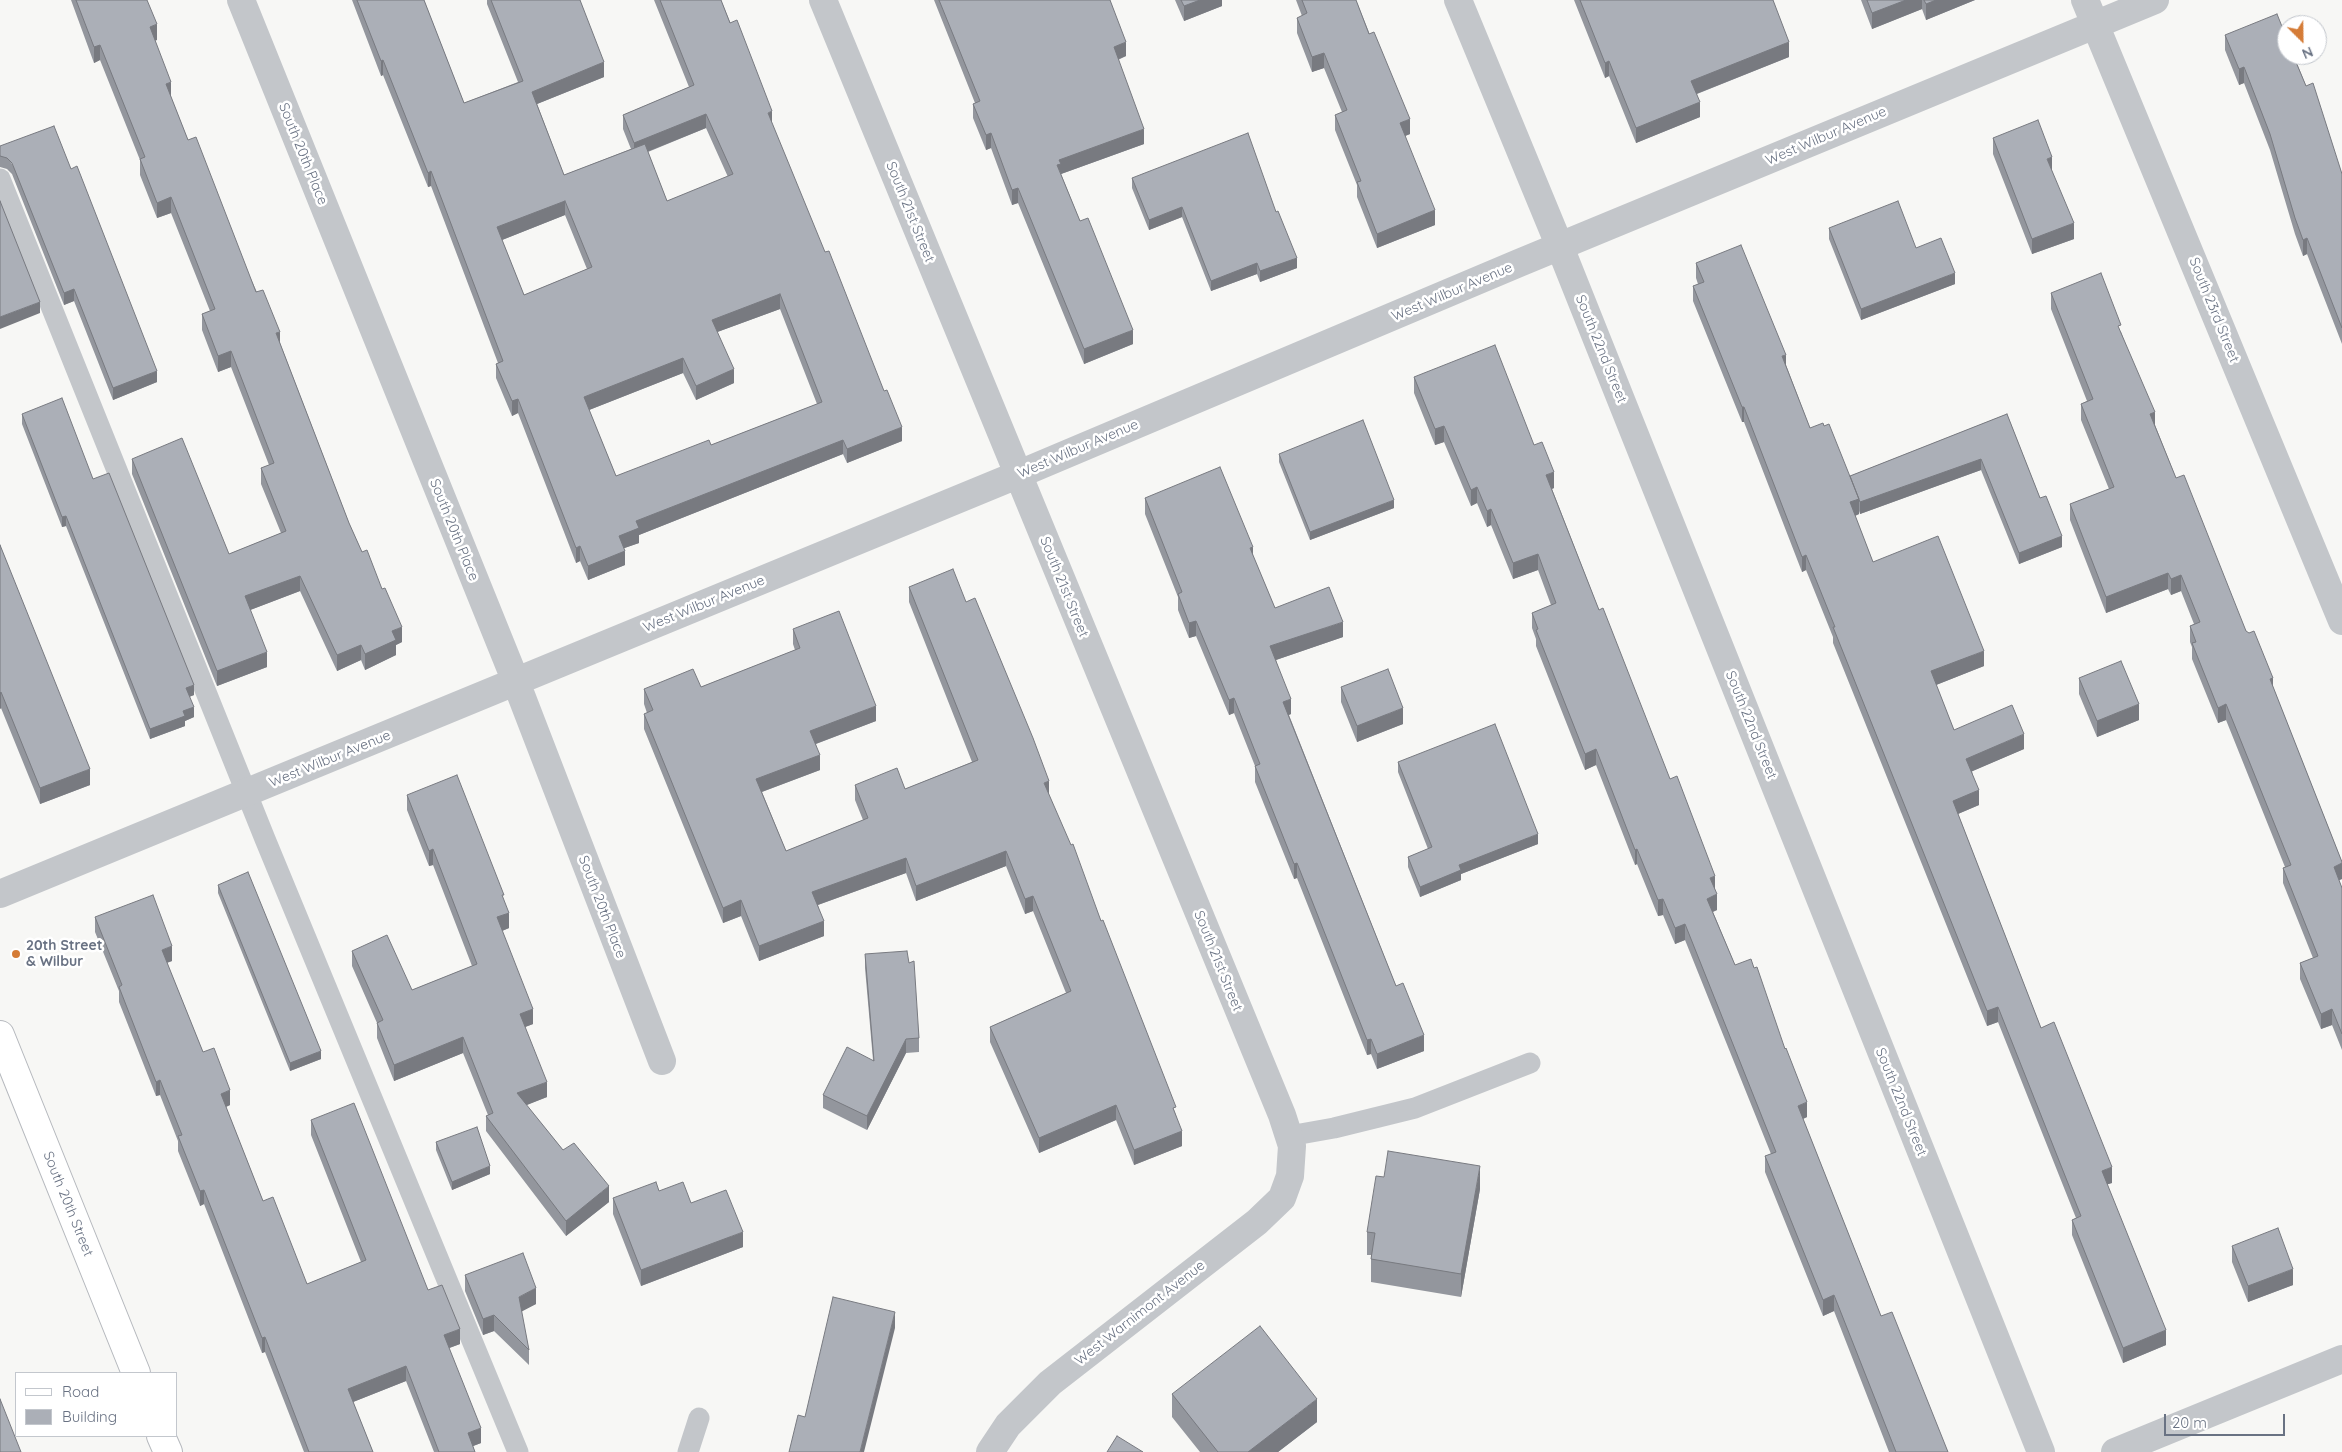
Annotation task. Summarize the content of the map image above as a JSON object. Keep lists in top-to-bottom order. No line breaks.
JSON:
{"streets":{"street":["West Wilbur Avenue","South 20th Place","South 21st Street","South 23rd Street","South 22nd Street","South 20th Street","West Warnimont Avenue"]},"crossings":[["West Wilbur Avenue","South 20th Place"],["West Wilbur Avenue","South 21st Street"],["West Wilbur Avenue","South 23rd Street"],["West Wilbur Avenue","South 22nd Street"],["South 21st Street","West Warnimont Avenue"]],"places":["20th Street & Wilbur"],"legend":["Road","Building"],"scale_bar":"20 m","north":"bottom right"}
